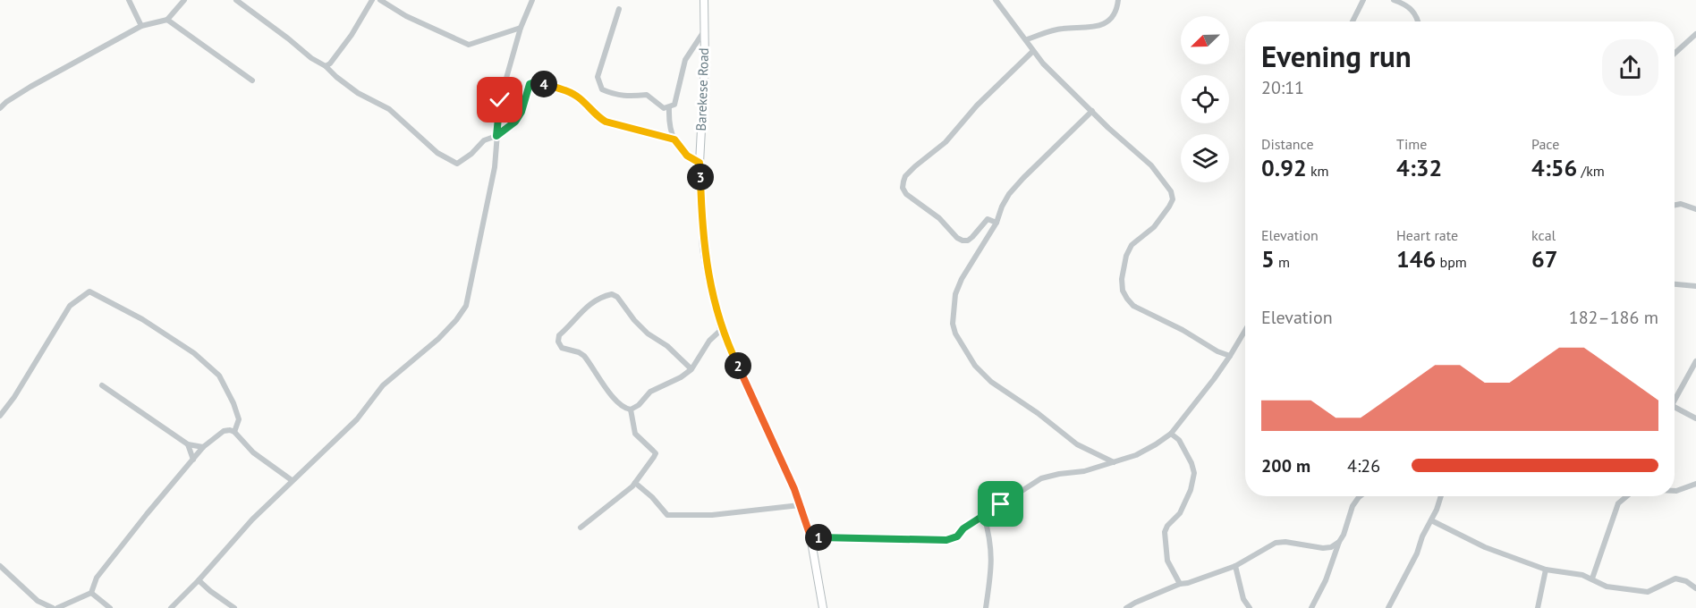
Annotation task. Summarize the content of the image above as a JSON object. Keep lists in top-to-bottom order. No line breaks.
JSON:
{"streets":{"main road":["Barekese Road"]},"north":"bottom left","page":{"heading":["Evening run","20:11"],"pins":["4","3","2","1"],"stats":[["Distance","0.92 km"],["Time","4:32"],["Pace","4:56 /km"],["Elevation","5 m"],["Heart rate","146 bpm"],["kcal","67"]],"chart":["Elevation","182–186 m"],"list":[{"name":"200 m","note":"4:26"}]}}
